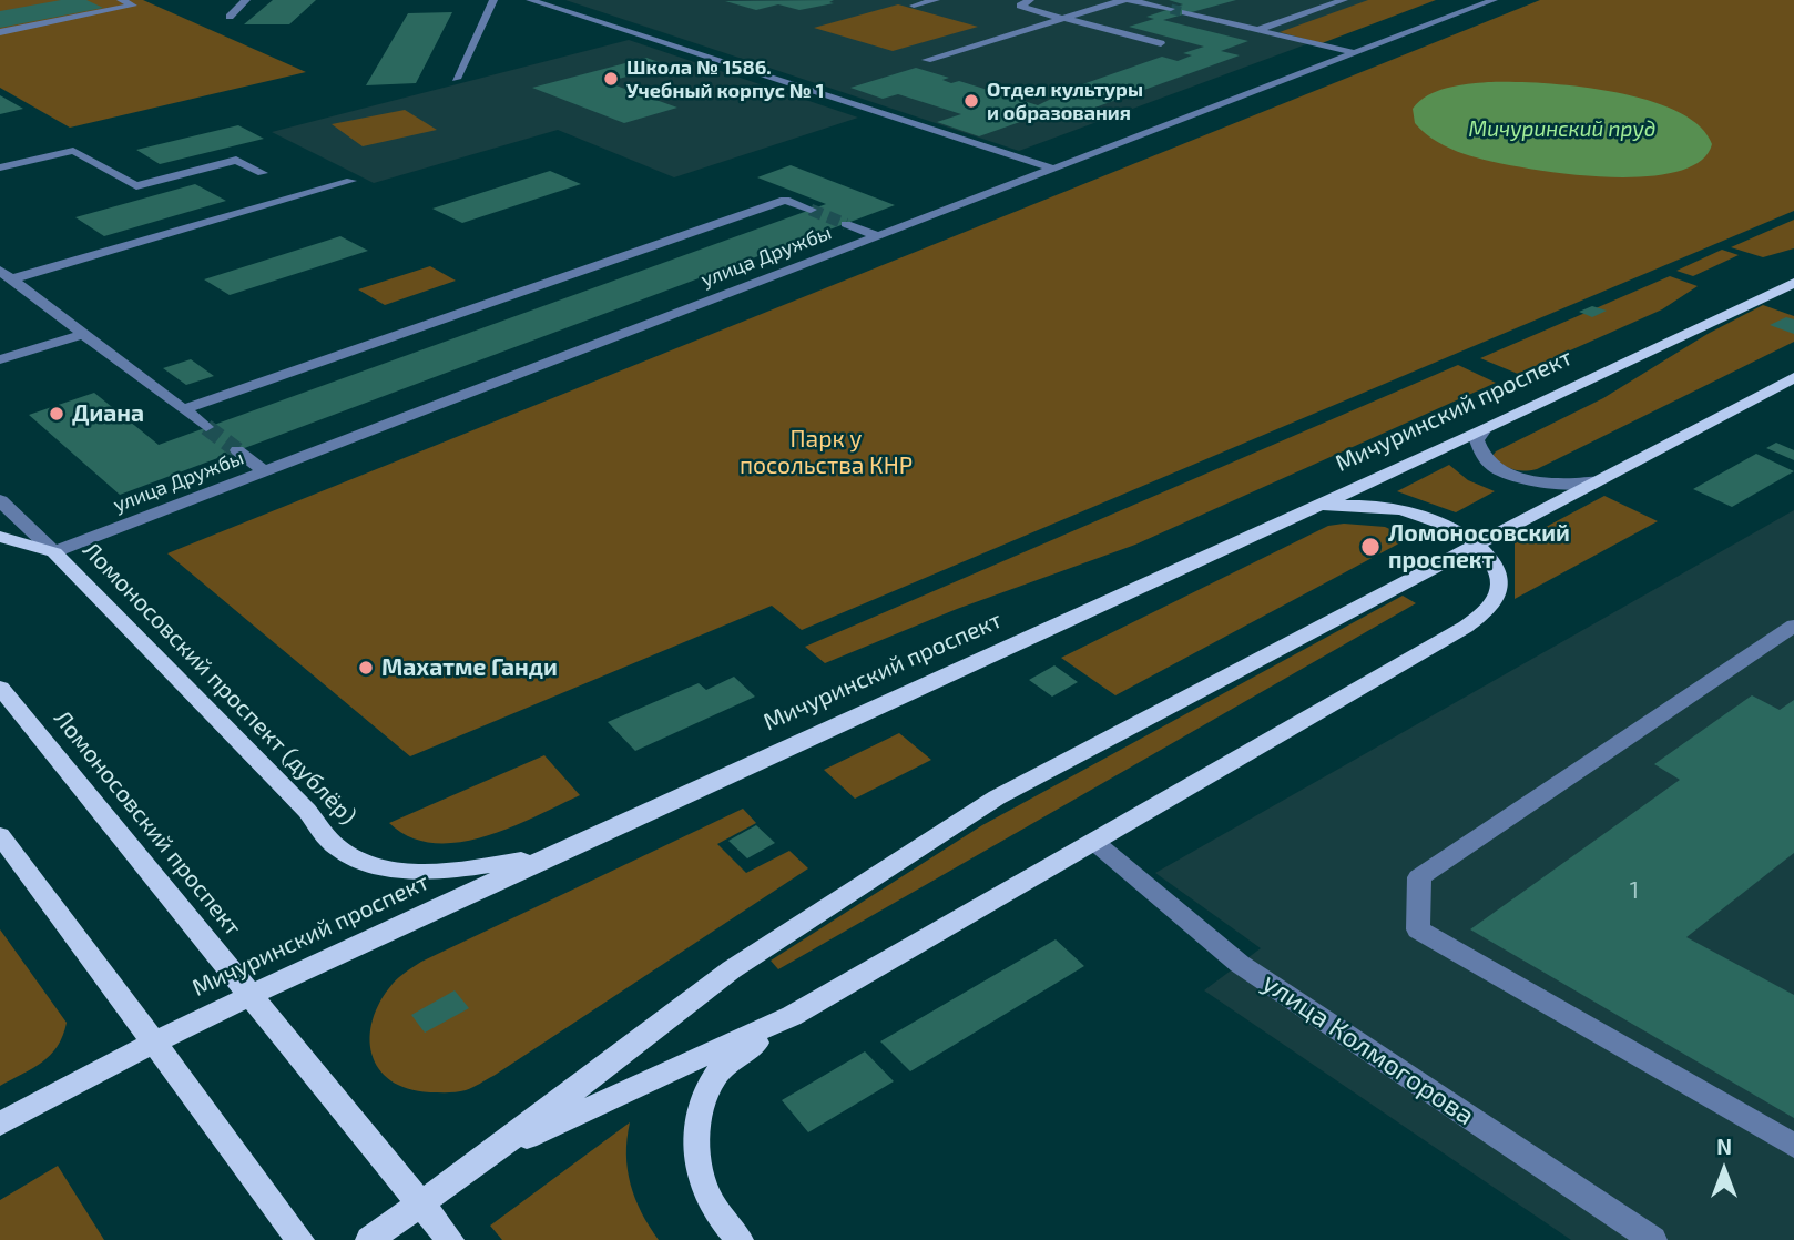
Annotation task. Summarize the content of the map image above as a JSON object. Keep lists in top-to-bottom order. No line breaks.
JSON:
{"streets":{"main road":["Мичуринский проспект","Ломоносовский проспект (дублёр)","Ломоносовский проспект"],"street":["улица Дружбы","улица Колмогорова"]},"crossings":[["улица Дружбы","Ломоносовский проспект (дублёр)"],["Мичуринский проспект","Ломоносовский проспект (дублёр)"],["Мичуринский проспект","Ломоносовский проспект"]],"water":["Мичуринский пруд"],"parks":["Парк у посольства КНР"],"places":["Школа № 1586. Учебный корпус № 1","Отдел культуры и образования","Диана","Ломоносовский проспект","Махатме Ганди"],"house_numbers":["1"],"north":"top"}
